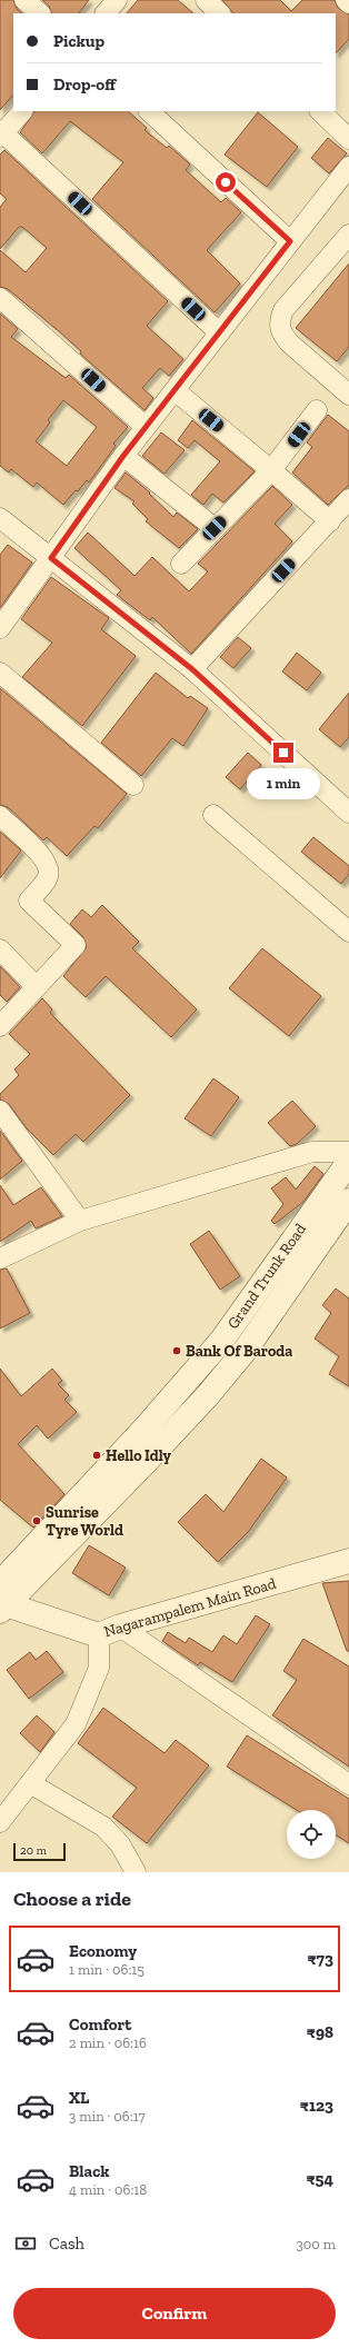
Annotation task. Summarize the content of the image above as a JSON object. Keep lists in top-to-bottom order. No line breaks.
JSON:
{"streets":{"main road":["Grand Trunk Road","Nagarampalem Main Road"]},"crossings":[["Grand Trunk Road","Nagarampalem Main Road"]],"places":["Bank Of Baroda","Hello Idly","Sunrise Tyre World"],"scale_bar":"20 m","page":{"banner":["Pickup","Drop-off"],"bubble":"1 min","scale":"20 m","heading":"Choose a ride","list":[{"name":"Economy","note":"1 min · 06:15","value":"₹73"},{"name":"Comfort","note":"2 min · 06:16","value":"₹98"},{"name":"XL","note":"3 min · 06:17","value":"₹123"},{"name":"Black","note":"4 min · 06:18","value":"₹54"}],"pay":["Cash","300 m"],"buttons":"Confirm"}}
